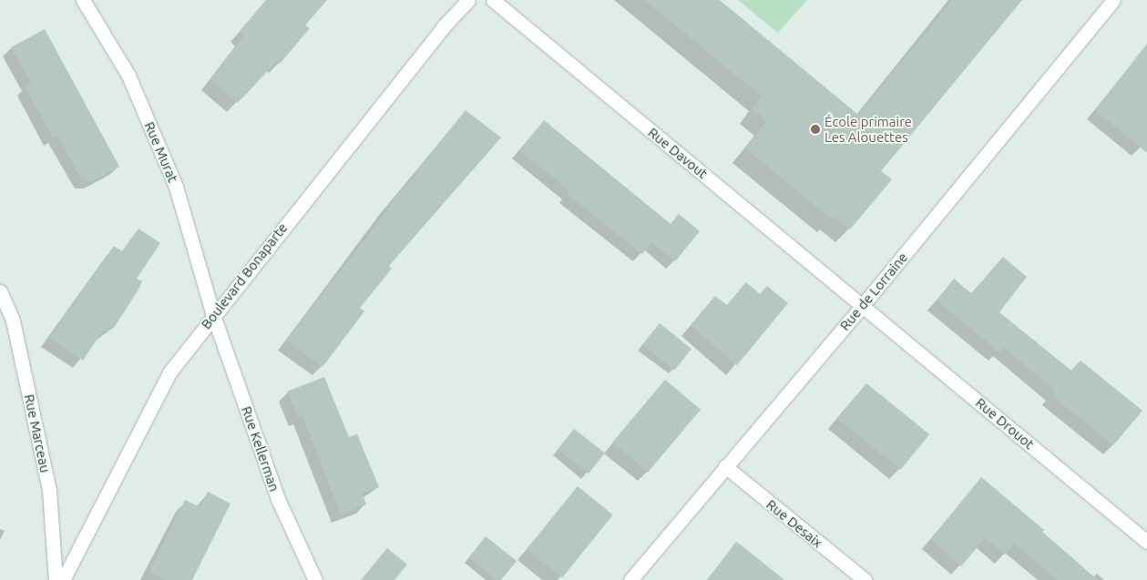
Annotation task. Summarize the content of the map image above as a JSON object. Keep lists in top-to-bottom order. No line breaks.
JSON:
{"streets":{"street":["Rue Murat","Rue Davout","Boulevard Bonaparte","Rue de Lorraine","Rue Drouot","Rue Marceau","Rue Kellerman","Rue Desaix"]},"crossings":[["Rue Murat","Boulevard Bonaparte"],["Rue Murat","Rue Kellerman"],["Rue Davout","Rue de Lorraine"],["Rue Davout","Rue Drouot"],["Boulevard Bonaparte","Rue Kellerman"],["Rue de Lorraine","Rue Drouot"],["Rue de Lorraine","Rue Desaix"]],"places":["École primaire Les Alouettes"]}
